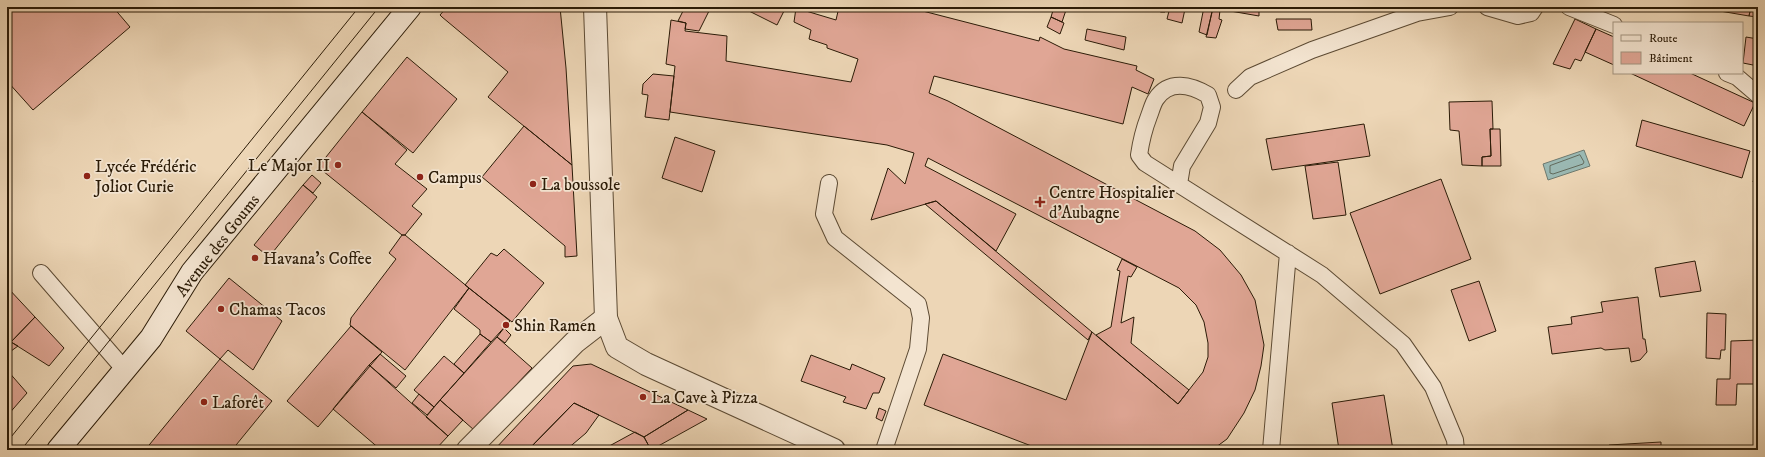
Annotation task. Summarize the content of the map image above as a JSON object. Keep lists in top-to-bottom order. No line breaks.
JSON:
{"streets":{"street":["Avenue des Goums"]},"places":{"other":["Le Major II","Lycée Frédéric Joliot Curie","Campus","La boussole","Havana's Coffee","Chamas Tacos","Shin Ramen","La Cave à Pizza","Laforêt"],"health":["Centre Hospitalier d'Aubagne"]},"legend":["Route","Bâtiment"]}
